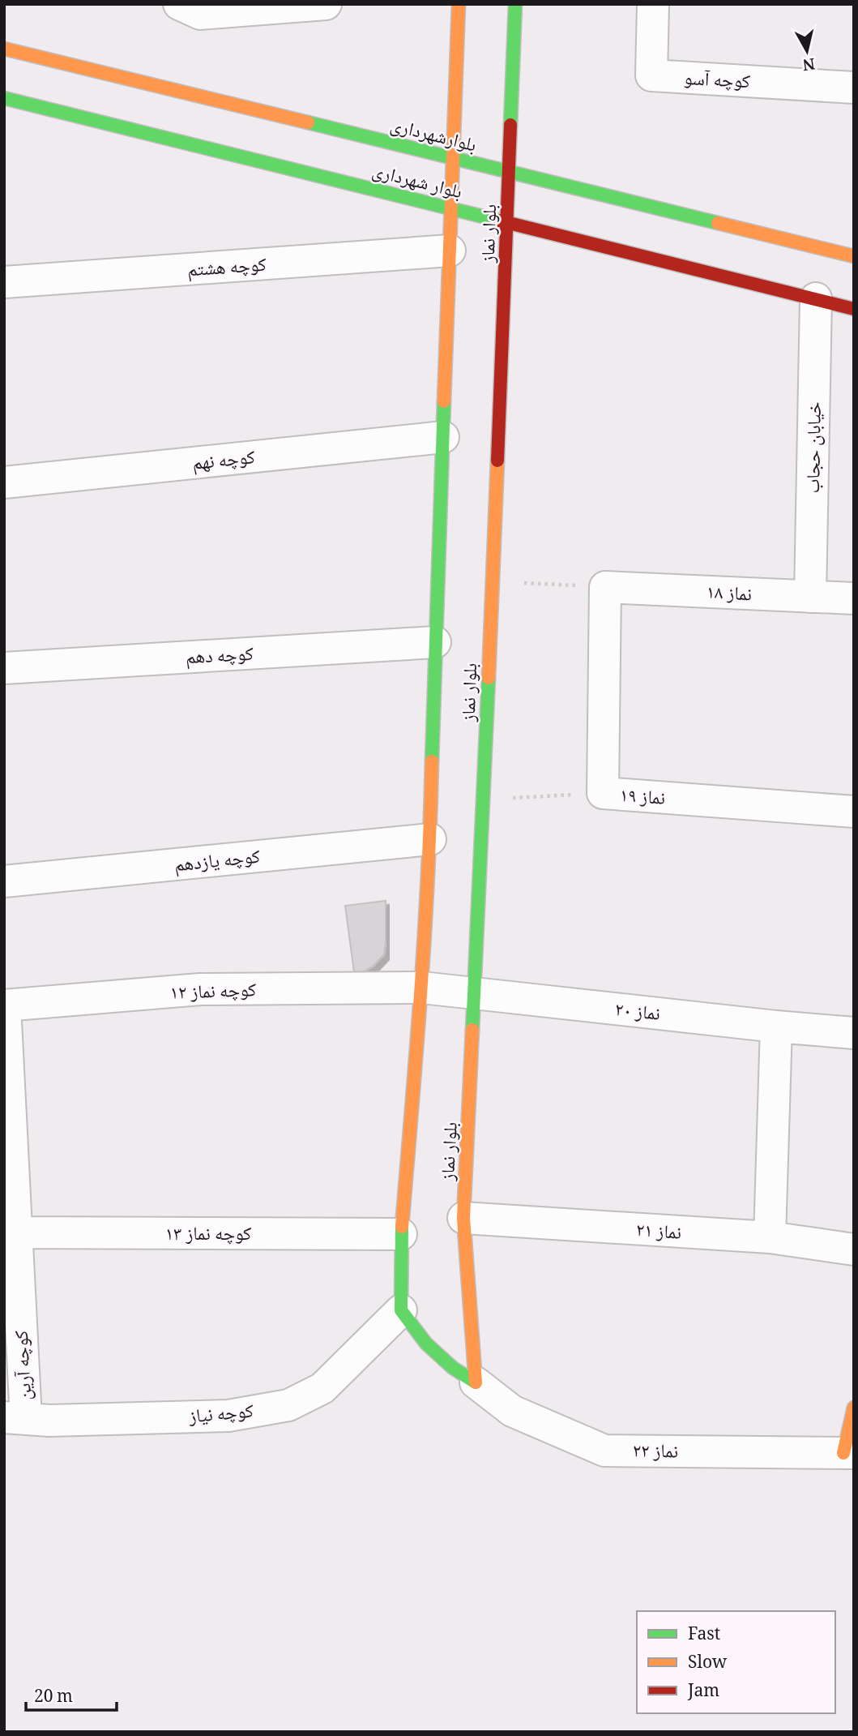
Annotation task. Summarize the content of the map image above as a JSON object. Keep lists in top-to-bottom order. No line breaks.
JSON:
{"streets":{"main road":["بلوارشهرداری","بلوار شهرداری","بلوار نماز"],"street":["کوچه آسو","کوچه هشتم","خیابان حجاب","کوچه نهم","نماز ۱۸","کوچه دهم","نماز ۱۹","کوچه یازدهم","کوچه نماز ۱۲","نماز ۲۰","نماز ۲۱","کوچه نماز ۱۳","کوچه آرین","کوچه نیاز","نماز ۲۲"]},"crossings":[["بلوارشهرداری","بلوار نماز"],["بلوار شهرداری","بلوار نماز"],["بلوار شهرداری","خیابان حجاب"],["بلوار نماز","کوچه هشتم"],["بلوار نماز","کوچه نهم"],["بلوار نماز","کوچه دهم"],["بلوار نماز","کوچه یازدهم"],["بلوار نماز","کوچه نماز ۱۲"],["بلوار نماز","نماز ۲۰"],["بلوار نماز","نماز ۲۱"],["بلوار نماز","کوچه نماز ۱۳"],["بلوار نماز","کوچه نیاز"],["بلوار نماز","نماز ۲۲"],["خیابان حجاب","نماز ۱۸"],["نماز ۱۸","نماز ۱۹"],["کوچه نماز ۱۲","نماز ۲۰"],["کوچه نماز ۱۲","کوچه آرین"],["کوچه نماز ۱۳","کوچه آرین"],["کوچه آرین","کوچه نیاز"]],"legend":["Fast","Slow","Jam"],"scale_bar":"20 m","north":"bottom"}
